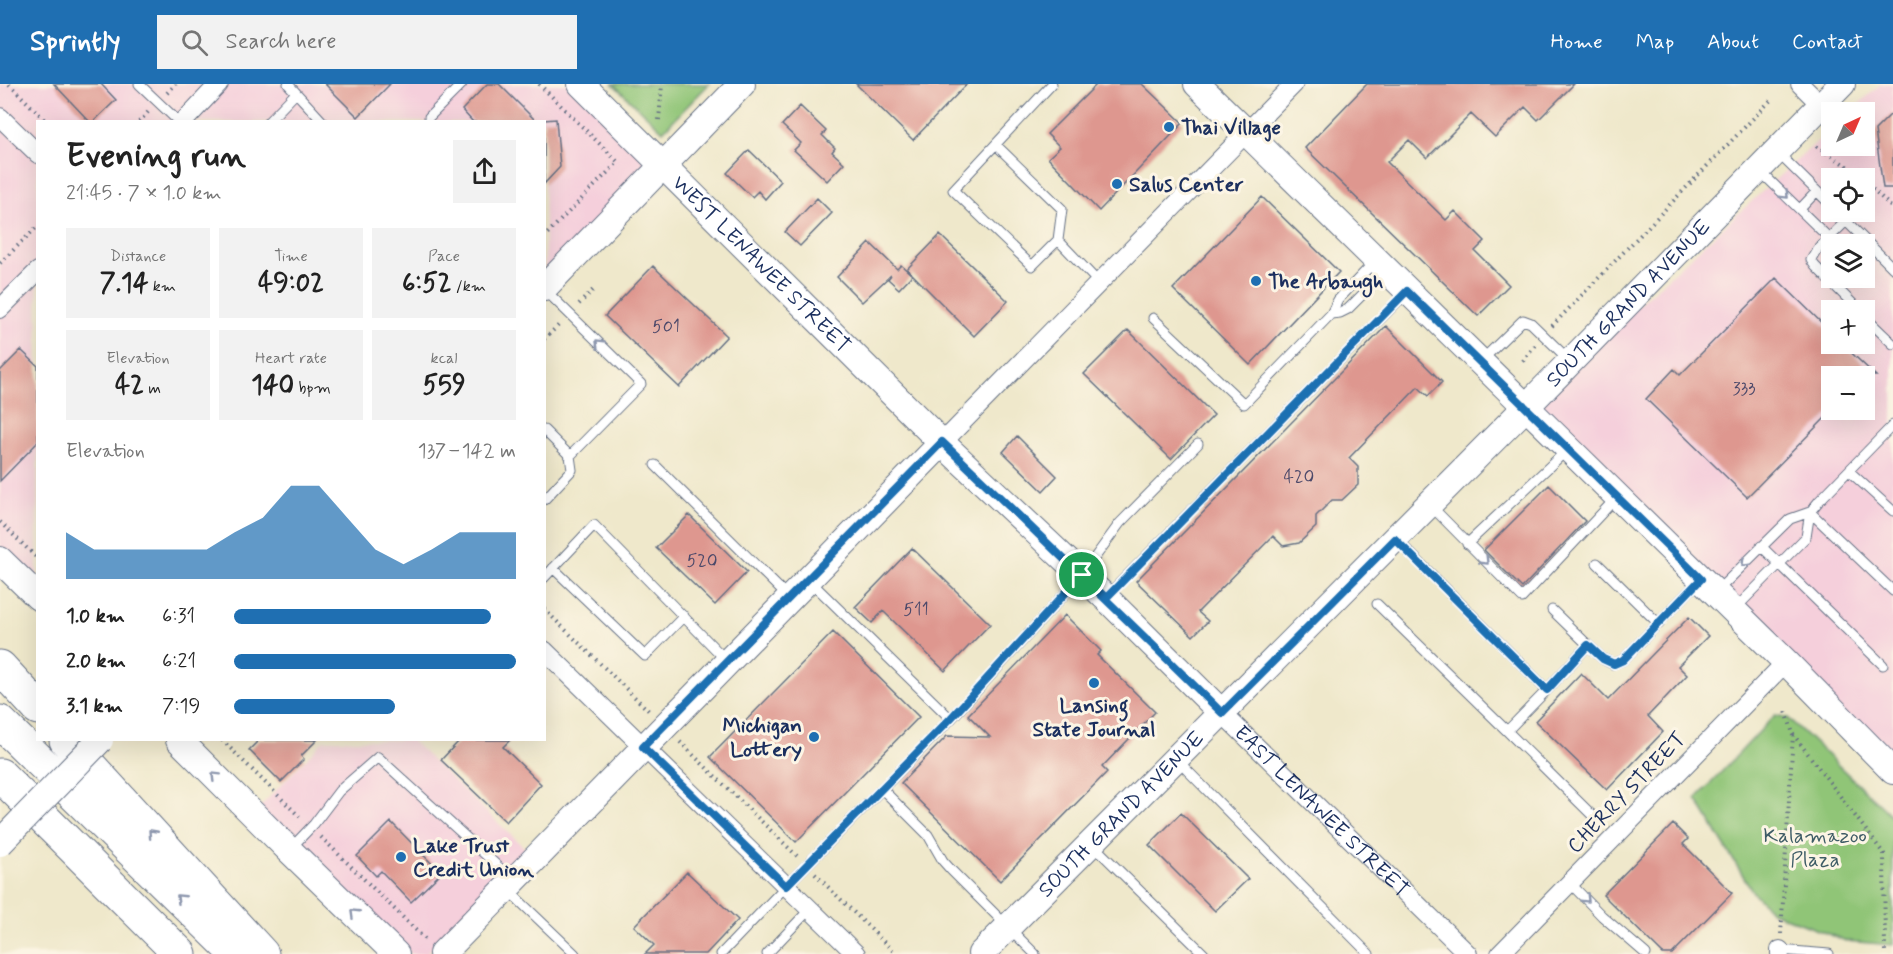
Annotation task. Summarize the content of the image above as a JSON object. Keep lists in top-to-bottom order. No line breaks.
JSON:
{"streets":{"street":["WEST LENAWEE STREET","SOUTH GRAND AVENUE","CHERRY STREET","EAST LENAWEE STREET"]},"crossings":[["WEST LENAWEE STREET","EAST LENAWEE STREET"],["SOUTH GRAND AVENUE","EAST LENAWEE STREET"]],"parks":["Kalamazoo Plaza"],"places":["Thai Village","Salus Center","The Arbaugh","Lansing State Journal","Michigan Lottery","Lake Trust Credit Union"],"house_numbers":["501","333","420","520","511"],"north":"top right","page":{"header":"Sprintly","search":"Search here","nav":["Home","Map","About","Contact"],"map_buttons":["+","−"],"heading":["Evening run","21:45 · 7 × 1.0 km"],"stats":[["Distance","7.14 km"],["Time","49:02"],["Pace","6:52 /km"],["Elevation","42 m"],["Heart rate","140 bpm"],["kcal","559"]],"chart":["Elevation","137–142 m"],"list":[{"name":"1.0 km","note":"6:31"},{"name":"2.0 km","note":"6:21"},{"name":"3.1 km","note":"7:19"}]}}
